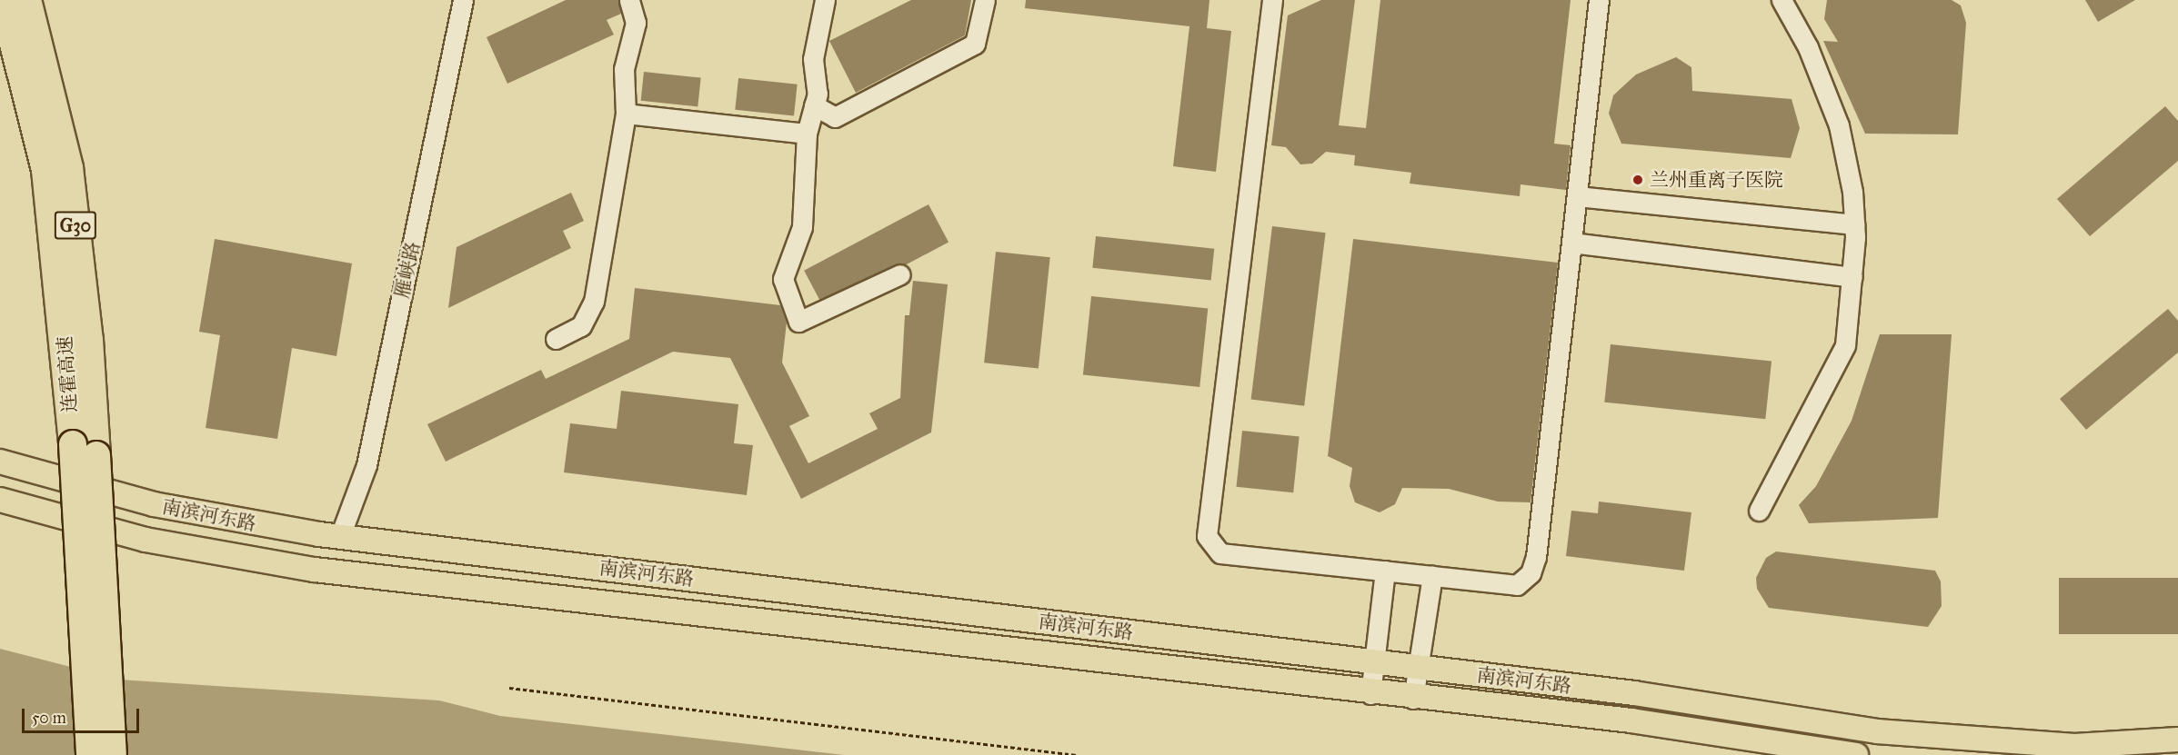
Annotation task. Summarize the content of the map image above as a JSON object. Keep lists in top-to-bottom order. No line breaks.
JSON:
{"streets":{"highway":["G30","连霍高速"],"main road":["南滨河东路"],"street":["雁峡路"]},"crossings":[["雁峡路","南滨河东路"]],"places":["兰州重离子医院"],"scale_bar":"50 m"}
